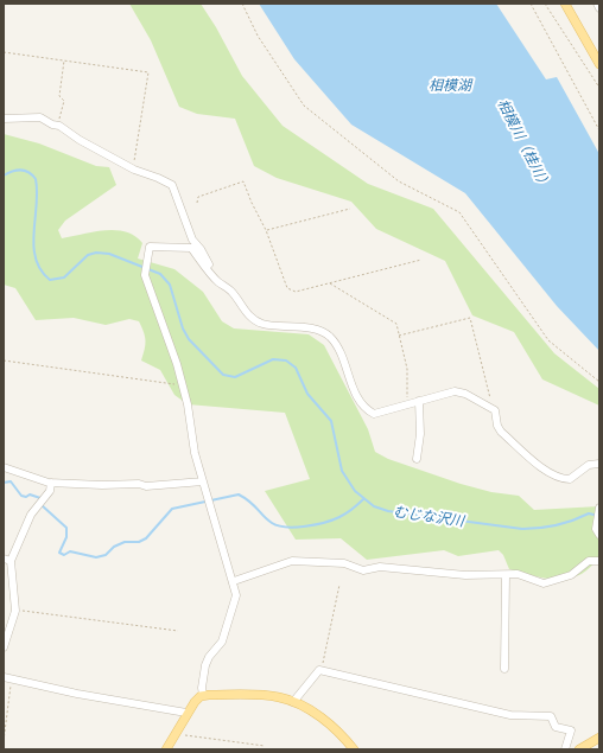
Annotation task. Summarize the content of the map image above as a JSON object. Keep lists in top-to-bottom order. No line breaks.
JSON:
{"water":["相模湖","相模川（桂川）","むじな沢川"]}
